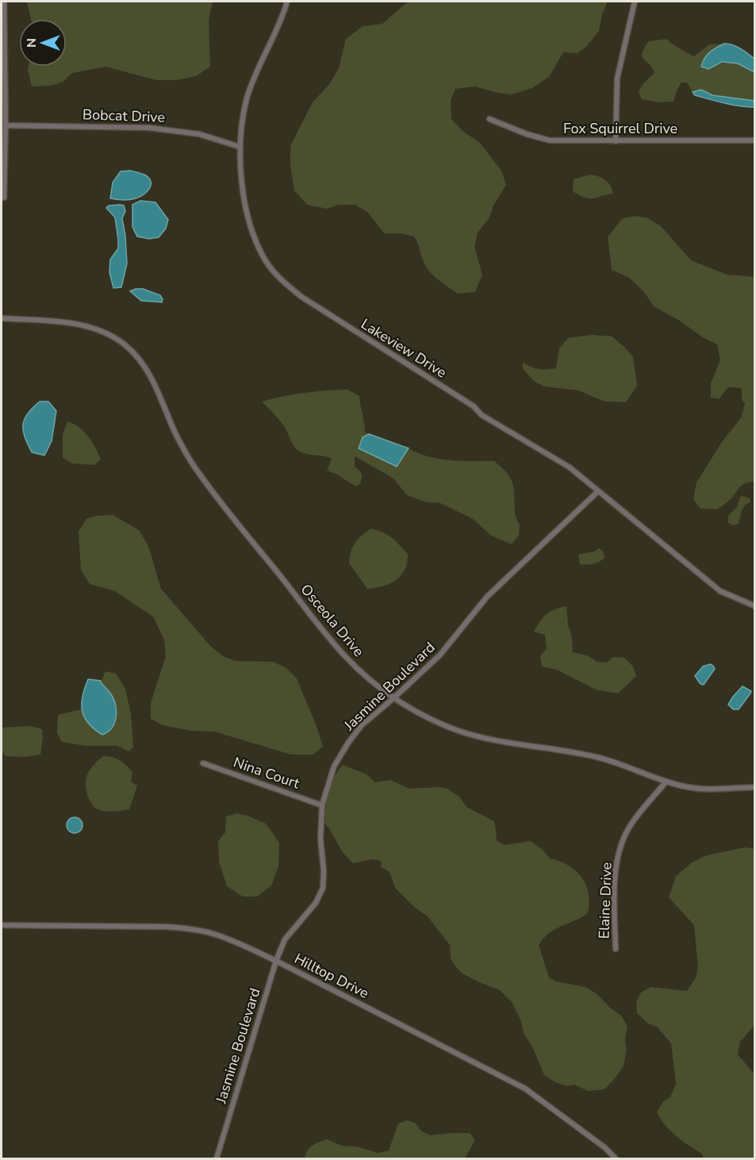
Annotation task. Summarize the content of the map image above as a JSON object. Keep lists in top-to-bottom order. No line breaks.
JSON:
{"streets":{"street":["Bobcat Drive","Fox Squirrel Drive","Lakeview Drive","Osceola Drive","Jasmine Boulevard","Nina Court","Elaine Drive","Hilltop Drive"]},"crossings":[["Bobcat Drive","Lakeview Drive"],["Lakeview Drive","Jasmine Boulevard"],["Osceola Drive","Jasmine Boulevard"],["Osceola Drive","Elaine Drive"],["Jasmine Boulevard","Nina Court"],["Jasmine Boulevard","Hilltop Drive"]],"north":"left"}
